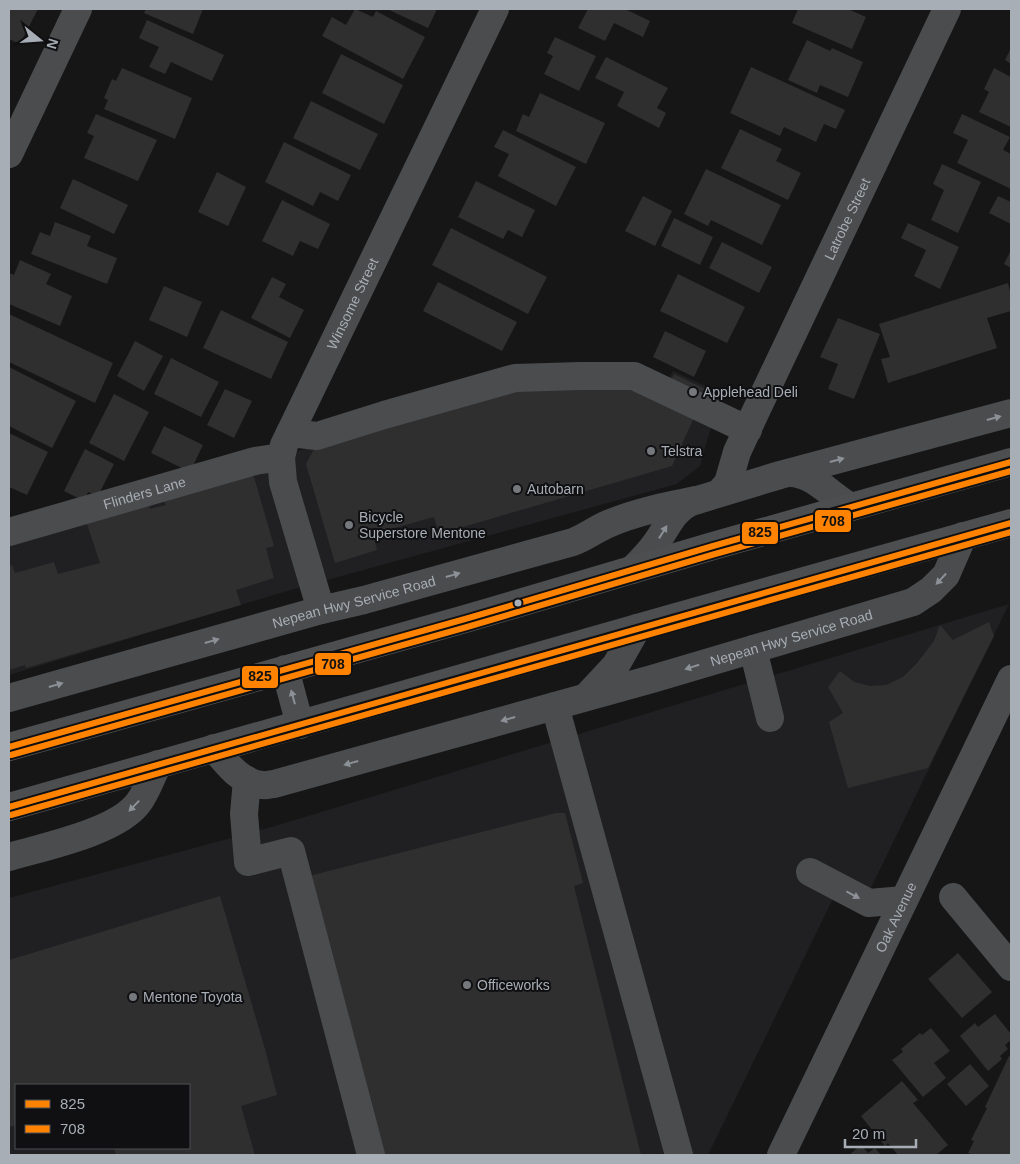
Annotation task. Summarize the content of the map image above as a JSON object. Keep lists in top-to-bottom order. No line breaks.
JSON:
{"streets":{"street":["Latrobe Street","Winsome Street","Flinders Lane","Nepean Hwy Service Road","Oak Avenue"]},"crossings":[["Latrobe Street","Flinders Lane"],["Latrobe Street","Nepean Hwy Service Road"],["Winsome Street","Flinders Lane"]],"places":["Applehead Deli","Telstra","Autobarn","Bicycle Superstore Mentone","Officeworks","Mentone Toyota"],"lines":["transit line 825","transit line 708"],"legend":["825","708"],"scale_bar":"20 m","north":"right"}
